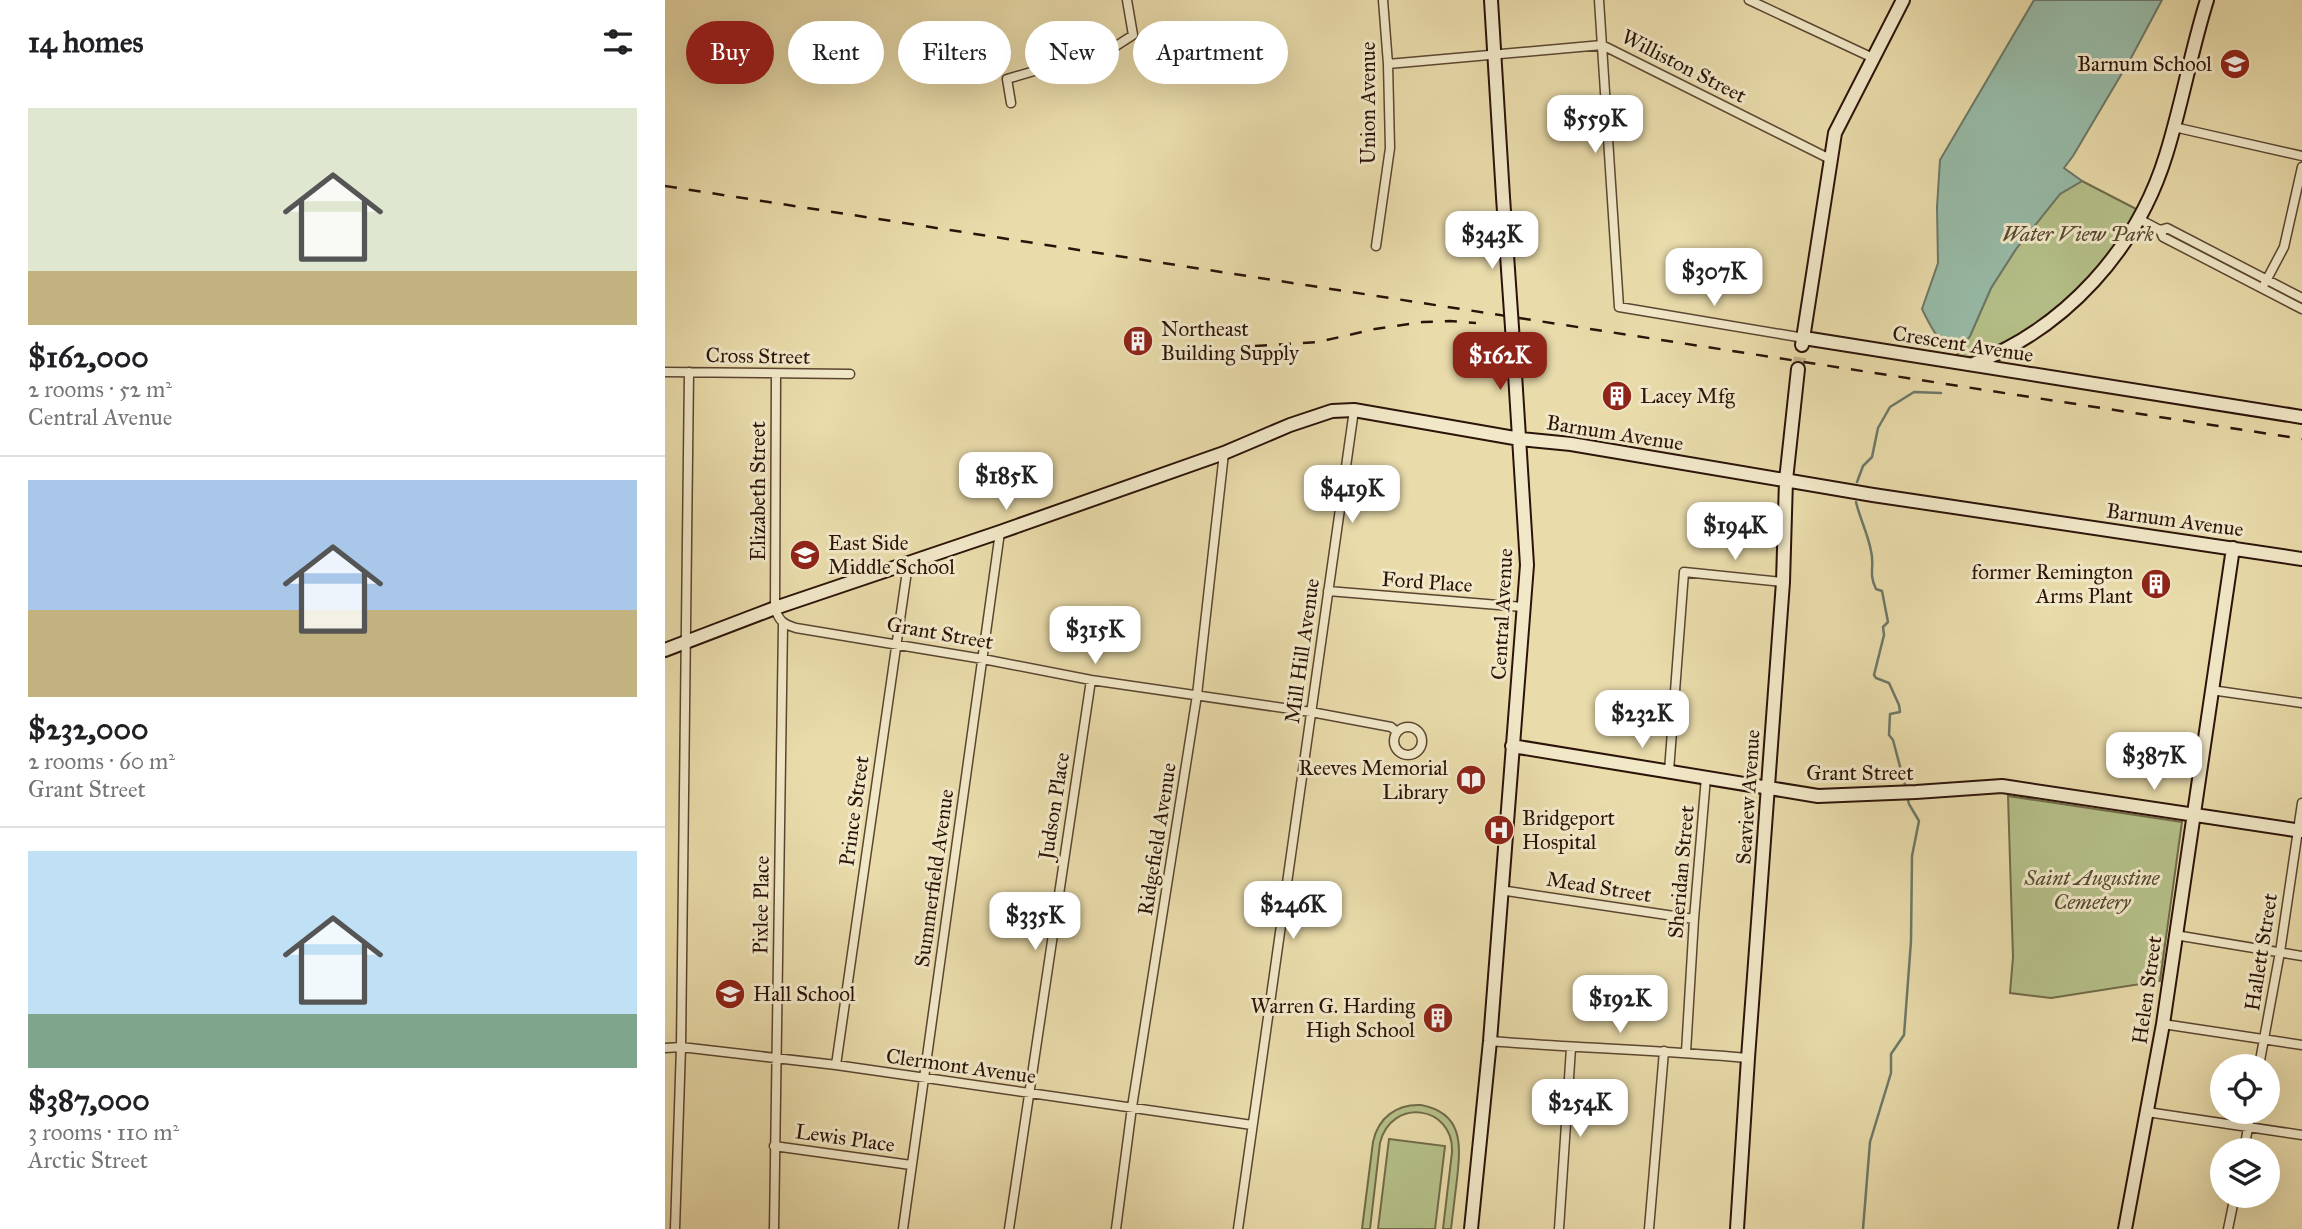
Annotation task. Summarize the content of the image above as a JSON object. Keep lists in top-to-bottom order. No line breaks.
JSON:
{"streets":{"main road":["Crescent Avenue","Barnum Avenue","Central Avenue","Grant Street","Seaview Avenue","Helen Street"],"street":["Williston Street","Union Avenue","Cross Street","Elizabeth Street","Ford Place","Mill Hill Avenue","Judson Place","Prince Street","Ridgefield Avenue","Sheridan Street","Summerfield Avenue","Mead Street","Pixlee Place","Hallett Street","Clermont Avenue","Lewis Place"]},"crossings":[["Williston Street","Union Avenue"],["Williston Street","Crescent Avenue"],["Williston Street","Central Avenue"],["Cross Street","Elizabeth Street"],["Barnum Avenue","Elizabeth Street"],["Barnum Avenue","Central Avenue"],["Barnum Avenue","Mill Hill Avenue"],["Barnum Avenue","Seaview Avenue"],["Barnum Avenue","Prince Street"],["Barnum Avenue","Ridgefield Avenue"],["Barnum Avenue","Summerfield Avenue"],["Barnum Avenue","Helen Street"],["Ford Place","Central Avenue"],["Ford Place","Mill Hill Avenue"],["Central Avenue","Grant Street"],["Central Avenue","Mead Street"],["Grant Street","Mill Hill Avenue"],["Grant Street","Seaview Avenue"],["Grant Street","Judson Place"],["Grant Street","Prince Street"],["Grant Street","Ridgefield Avenue"],["Grant Street","Sheridan Street"],["Grant Street","Summerfield Avenue"],["Grant Street","Pixlee Place"],["Grant Street","Hallett Street"],["Grant Street","Helen Street"],["Mill Hill Avenue","Clermont Avenue"],["Judson Place","Clermont Avenue"],["Prince Street","Clermont Avenue"],["Ridgefield Avenue","Clermont Avenue"],["Sheridan Street","Mead Street"],["Summerfield Avenue","Clermont Avenue"],["Summerfield Avenue","Lewis Place"],["Pixlee Place","Clermont Avenue"],["Pixlee Place","Lewis Place"]],"parks":["Water View Park","Saint Augustine Cemetery"],"places":{"school or university":["Barnum School","East Side Middle School","Hall School"],"building":["Northeast Building Supply","Lacey Mfg","former Remington Arms Plant","Warren G. Harding High School"],"library":["Reeves Memorial Library"],"hospital":["Bridgeport Hospital"]},"page":{"heading":"14 homes","chip":["Buy","Rent","Filters","New","Apartment"],"list":[{"name":"$162,000","note":"2 rooms · 52 m² · Central Avenue"},{"name":"$232,000","note":"2 rooms · 60 m² · Grant Street"},{"name":"$387,000","note":"3 rooms · 110 m² · Arctic Street"}],"price":["$559K","$343K","$307K","$162K","$185K","$419K","$194K","$315K","$232K","$387K","$246K","$335K","$192K","$254K"]}}
